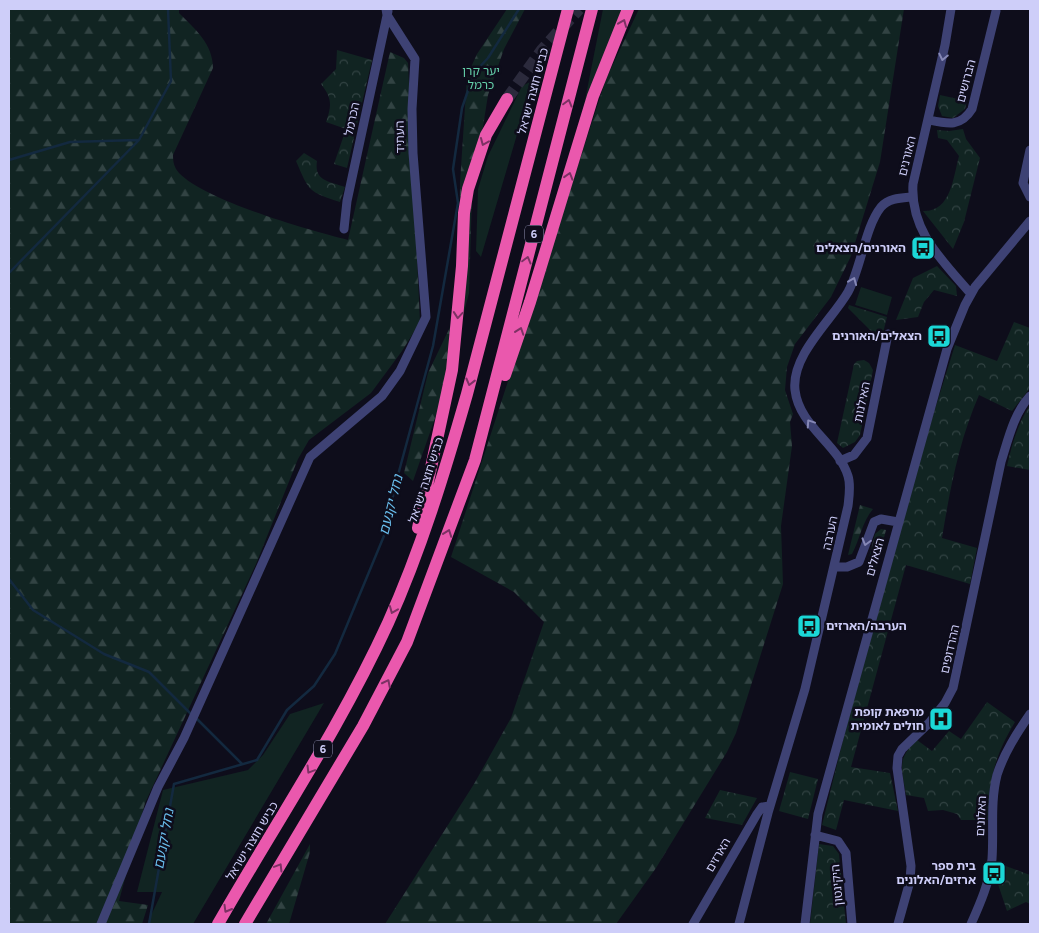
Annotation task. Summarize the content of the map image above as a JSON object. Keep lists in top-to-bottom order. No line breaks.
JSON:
{"streets":{"highway":["כביש חוצה ישראל","6"],"street":["הברושים","הכרמל","העתיד","האורנים","האילנות","הערבה","הצאלים","ההרדופים","האלונים","הארזים","היקינטון"]},"crossings":[["הברושים","האורנים"],["הכרמל","העתיד"],["האורנים","הערבה"],["האורנים","הצאלים"],["האילנות","הערבה"],["הערבה","הארזים"],["הצאלים","היקינטון"]],"one_way":["האורנים"],"water":["נחל יקנעם"],"parks":["יער קרן כרמל"],"places":{"bus stop":["האורנים/הצאלים","הצאלים/האורנים","הערבה/הארזים","בית ספר ארזים/האלונים"],"hospital":["מרפאת קופת חולים לאומית"]}}
